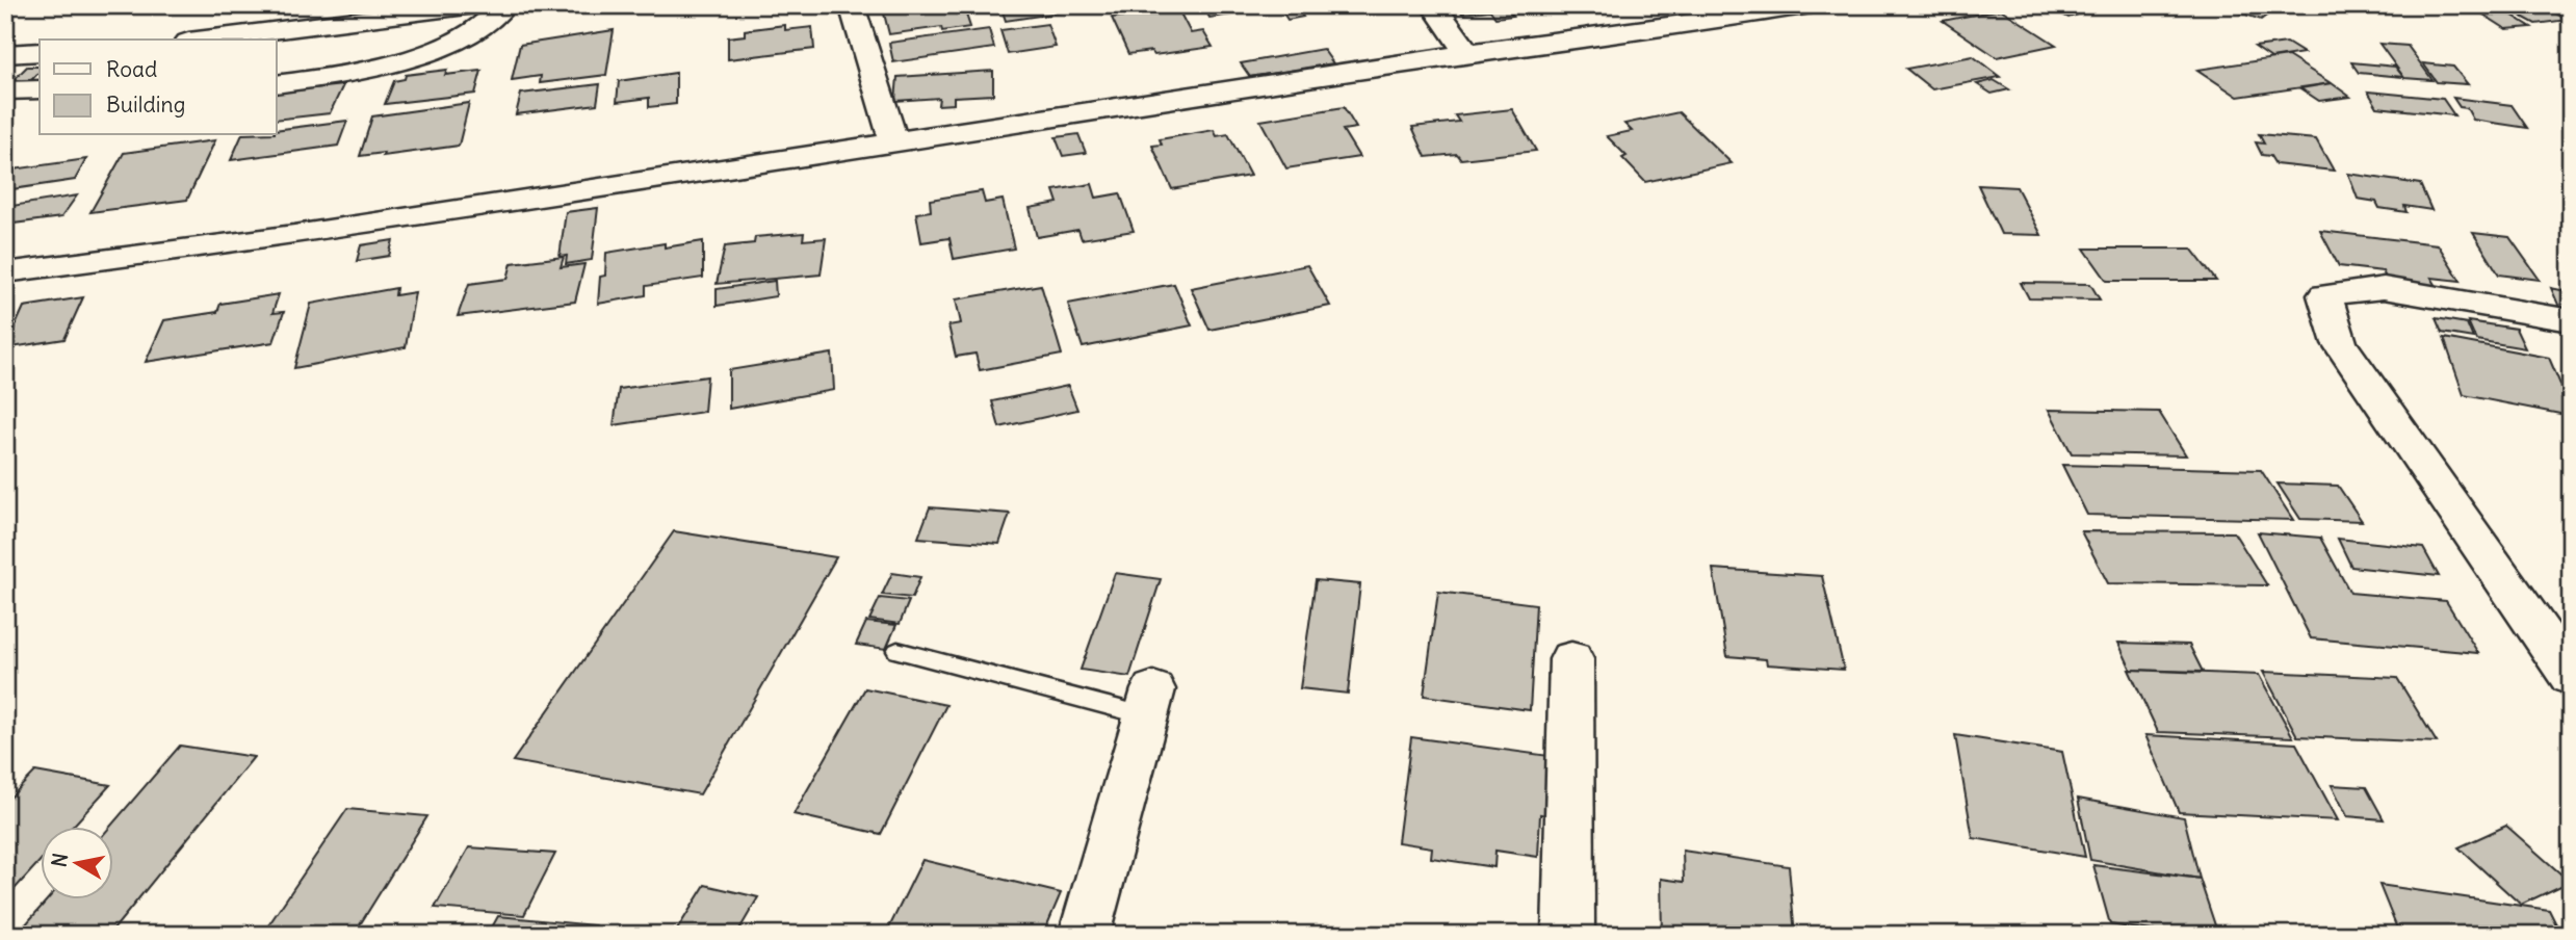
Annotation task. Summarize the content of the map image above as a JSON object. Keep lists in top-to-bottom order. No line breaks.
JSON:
{"legend":["Road","Building"],"north":"left"}
